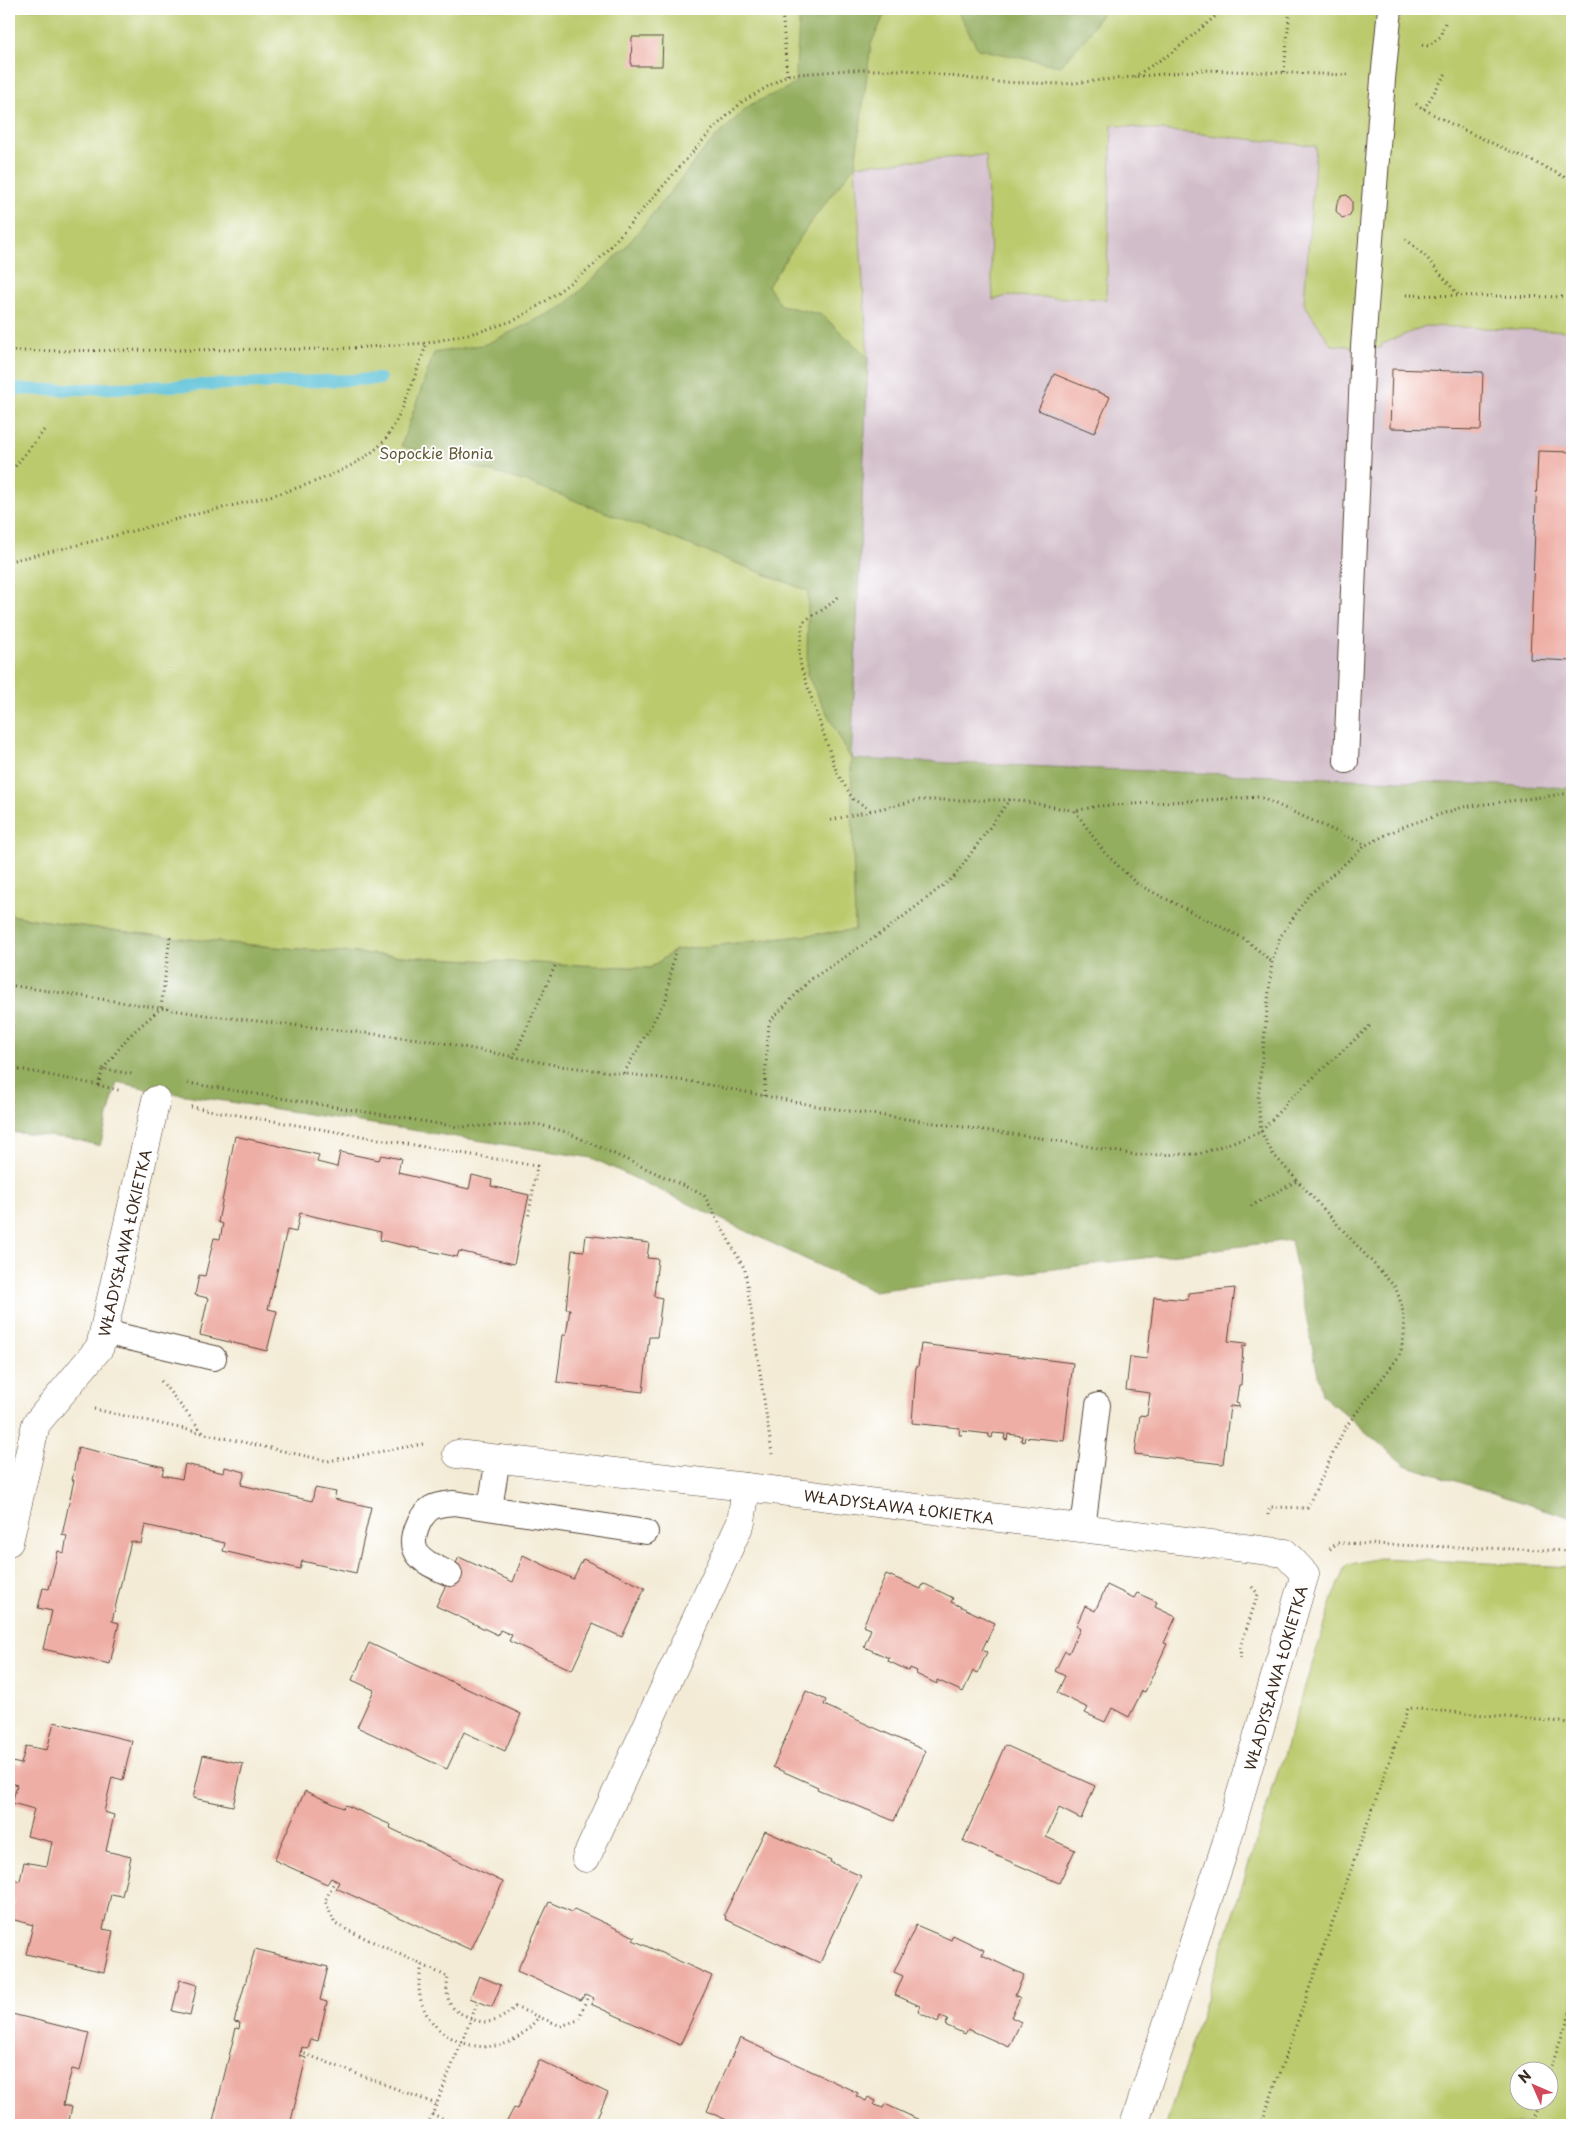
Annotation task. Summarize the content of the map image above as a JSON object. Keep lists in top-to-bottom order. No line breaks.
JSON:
{"streets":{"street":["WŁADYSŁAWA ŁOKIETKA"]},"parks":["Sopockie Błonia"],"north":"top left"}
